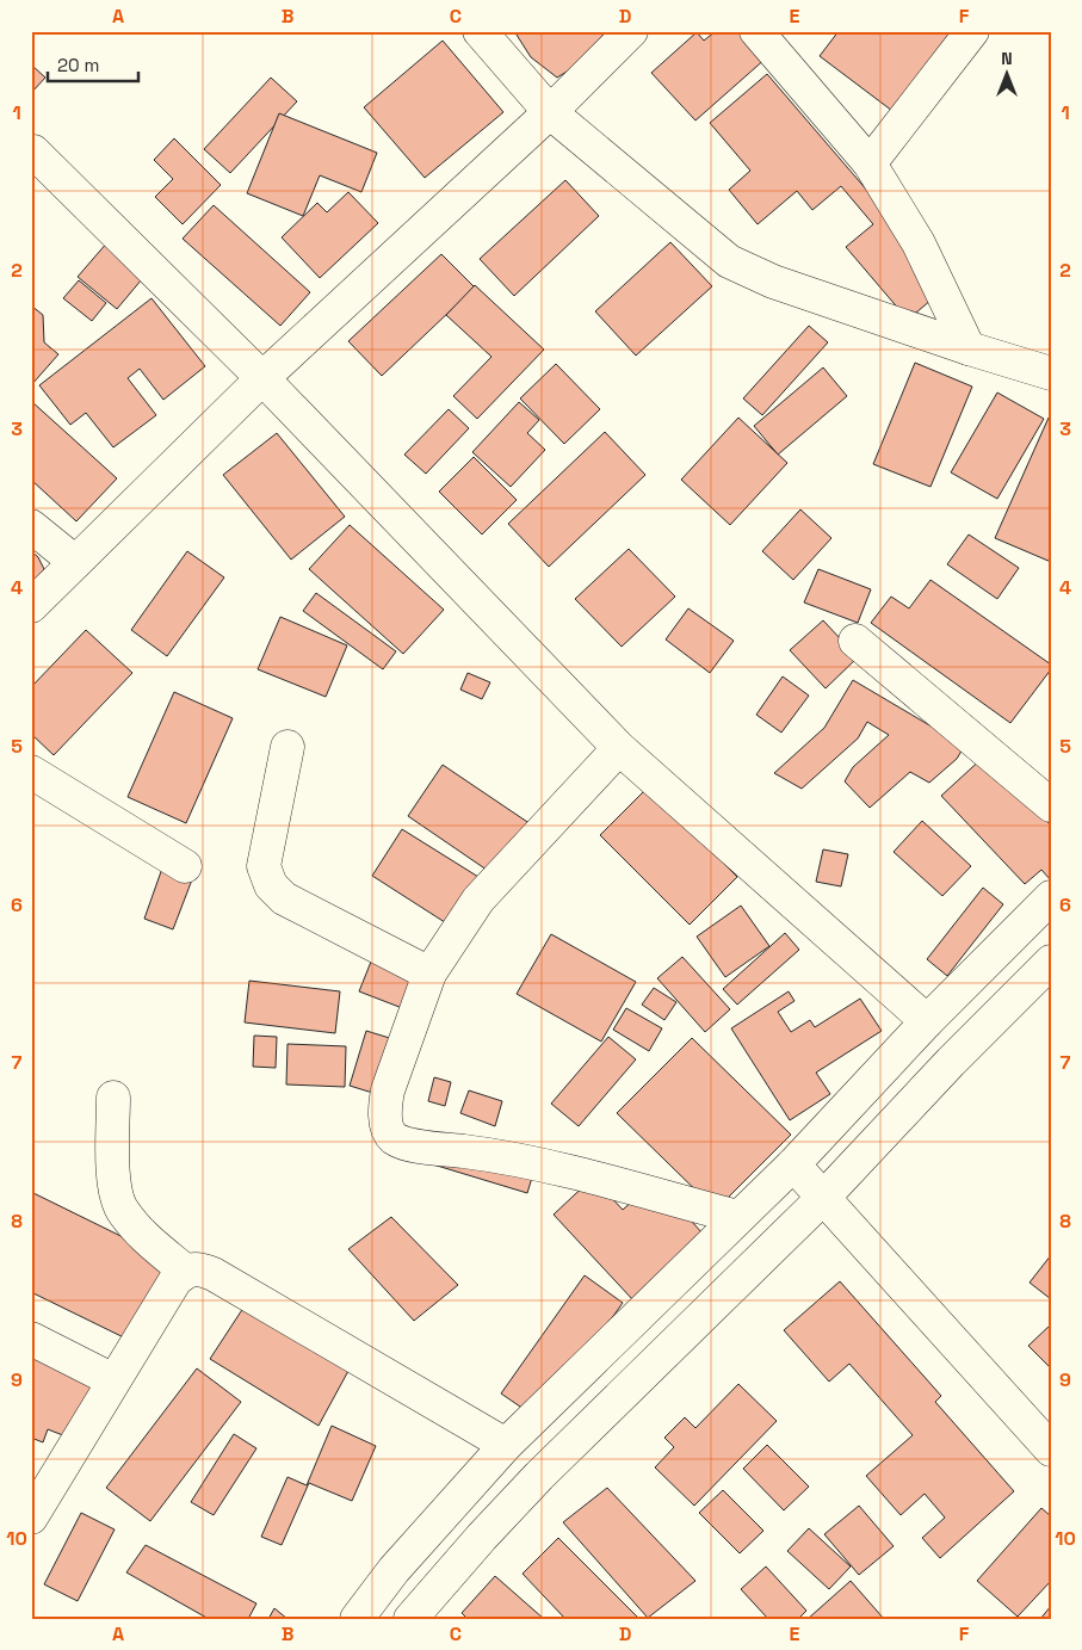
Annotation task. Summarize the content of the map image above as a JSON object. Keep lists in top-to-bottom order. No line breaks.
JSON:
{"scale_bar":"20 m","north":"top","grid":{"columns":["A","B","C","D","E","F"],"rows":["1","2","3","4","5","6","7","8","9","10"]}}
